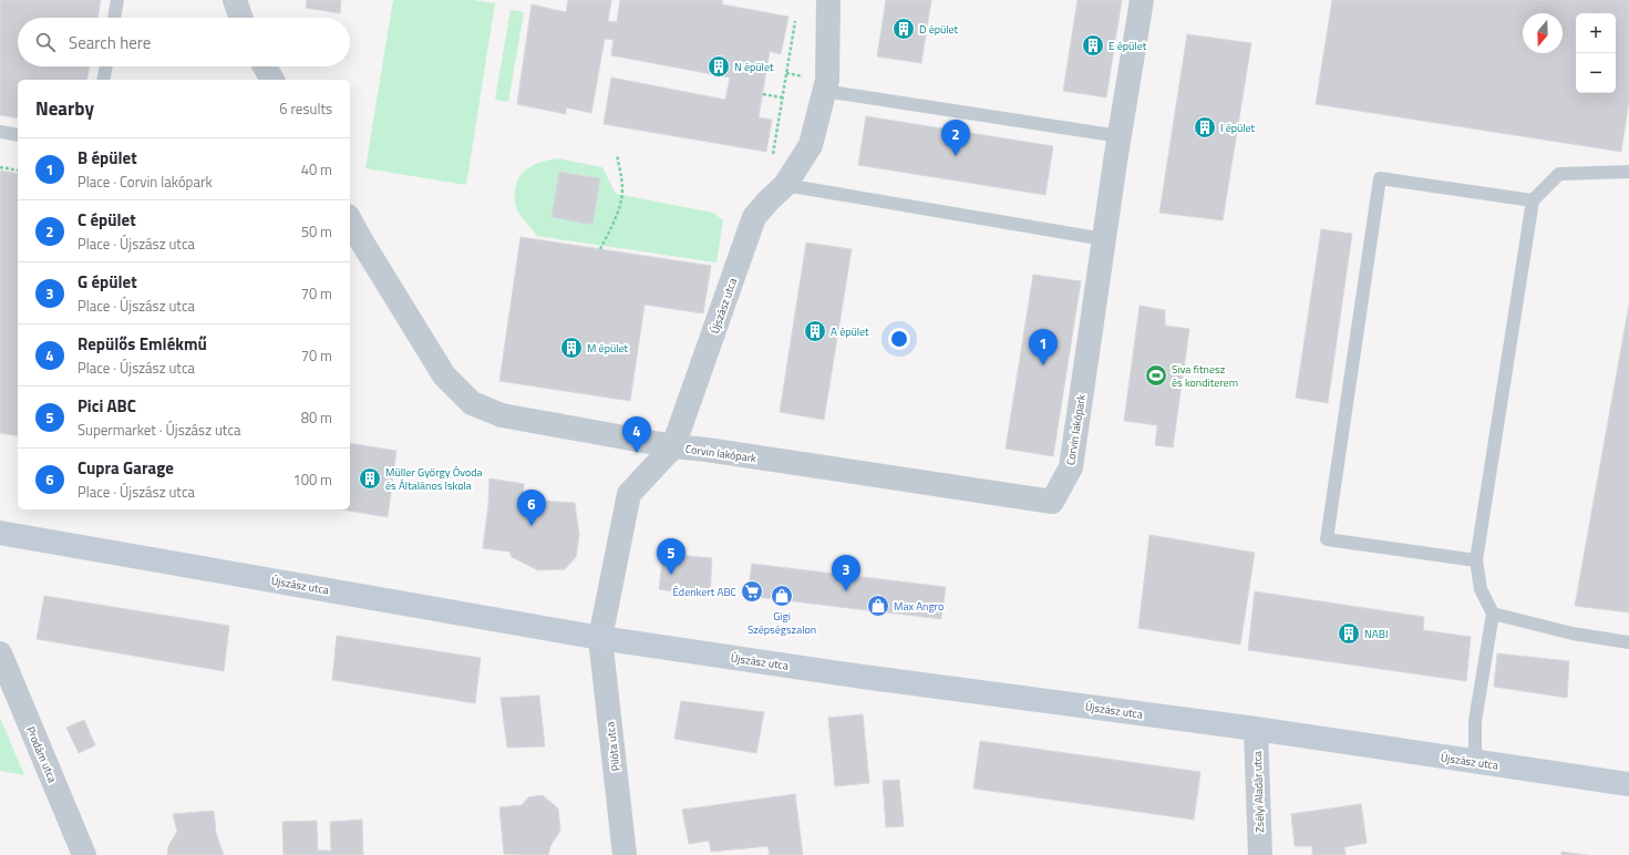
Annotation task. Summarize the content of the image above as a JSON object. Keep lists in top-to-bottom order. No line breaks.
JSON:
{"streets":{"street":["Újszász utca","Corvin lakópark","Pilóta utca","Prodám utca","Zsélyi Aladár utca"]},"crossings":[["Újszász utca","Corvin lakópark"],["Újszász utca","Pilóta utca"],["Újszász utca","Zsélyi Aladár utca"]],"places":{"building":["D épület","E épület","N épület","I épület","A épület","M épület","Müller György Óvoda és Általános Iskola","NABI"],"sports":["Siva fitnesz és konditerem"],"supermarket":["Édenkert ABC"],"shop":["Gigi Szépségszalon","Max Angro"]},"north":"bottom","page":{"map_buttons":["+","−"],"search":"Search here","heading":["Nearby","6 results"],"pins":["2","1","4","6","5","3"],"list":[{"mark":"1","name":"B épület","note":"Place · Corvin lakópark","value":"40 m"},{"mark":"2","name":"C épület","note":"Place · Újszász utca","value":"50 m"},{"mark":"3","name":"G épület","note":"Place · Újszász utca","value":"70 m"},{"mark":"4","name":"Repülős Emlékmű","note":"Place · Újszász utca","value":"70 m"},{"mark":"5","name":"Pici ABC","note":"Supermarket · Újszász utca","value":"80 m"},{"mark":"6","name":"Cupra Garage","note":"Place · Újszász utca","value":"100 m"}]}}
